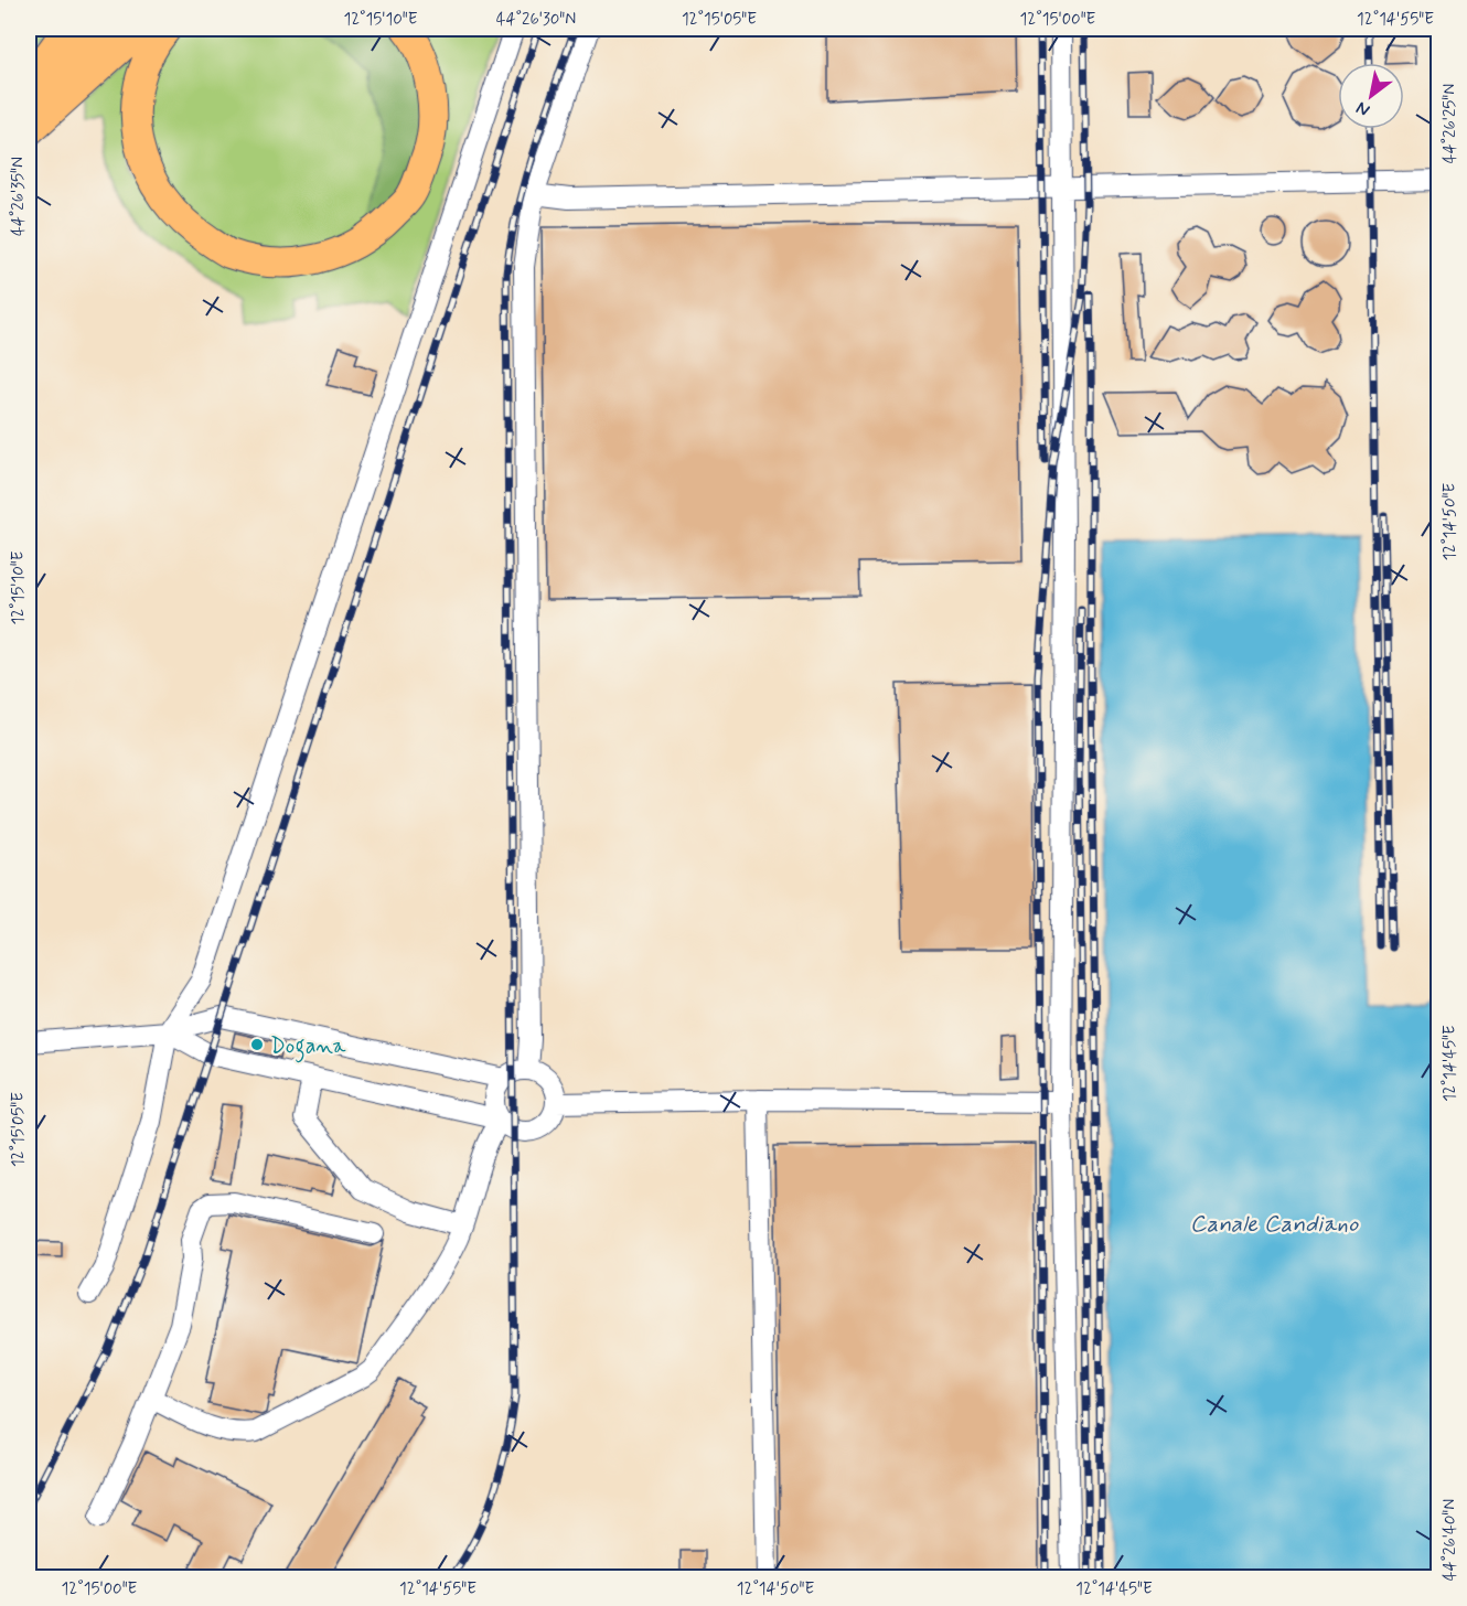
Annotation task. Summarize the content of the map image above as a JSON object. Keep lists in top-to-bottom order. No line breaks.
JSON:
{"water":["Canale Candiano"],"places":["Dogana"],"north":"bottom left","coordinates":["12°15'10\"E","44°26'30\"N","12°15'05\"E","12°15'00\"E","12°14'55\"E","44°26'25\"N","44°26'35\"N","12°14'50\"E","12°14'45\"E","44°26'40\"N"]}
